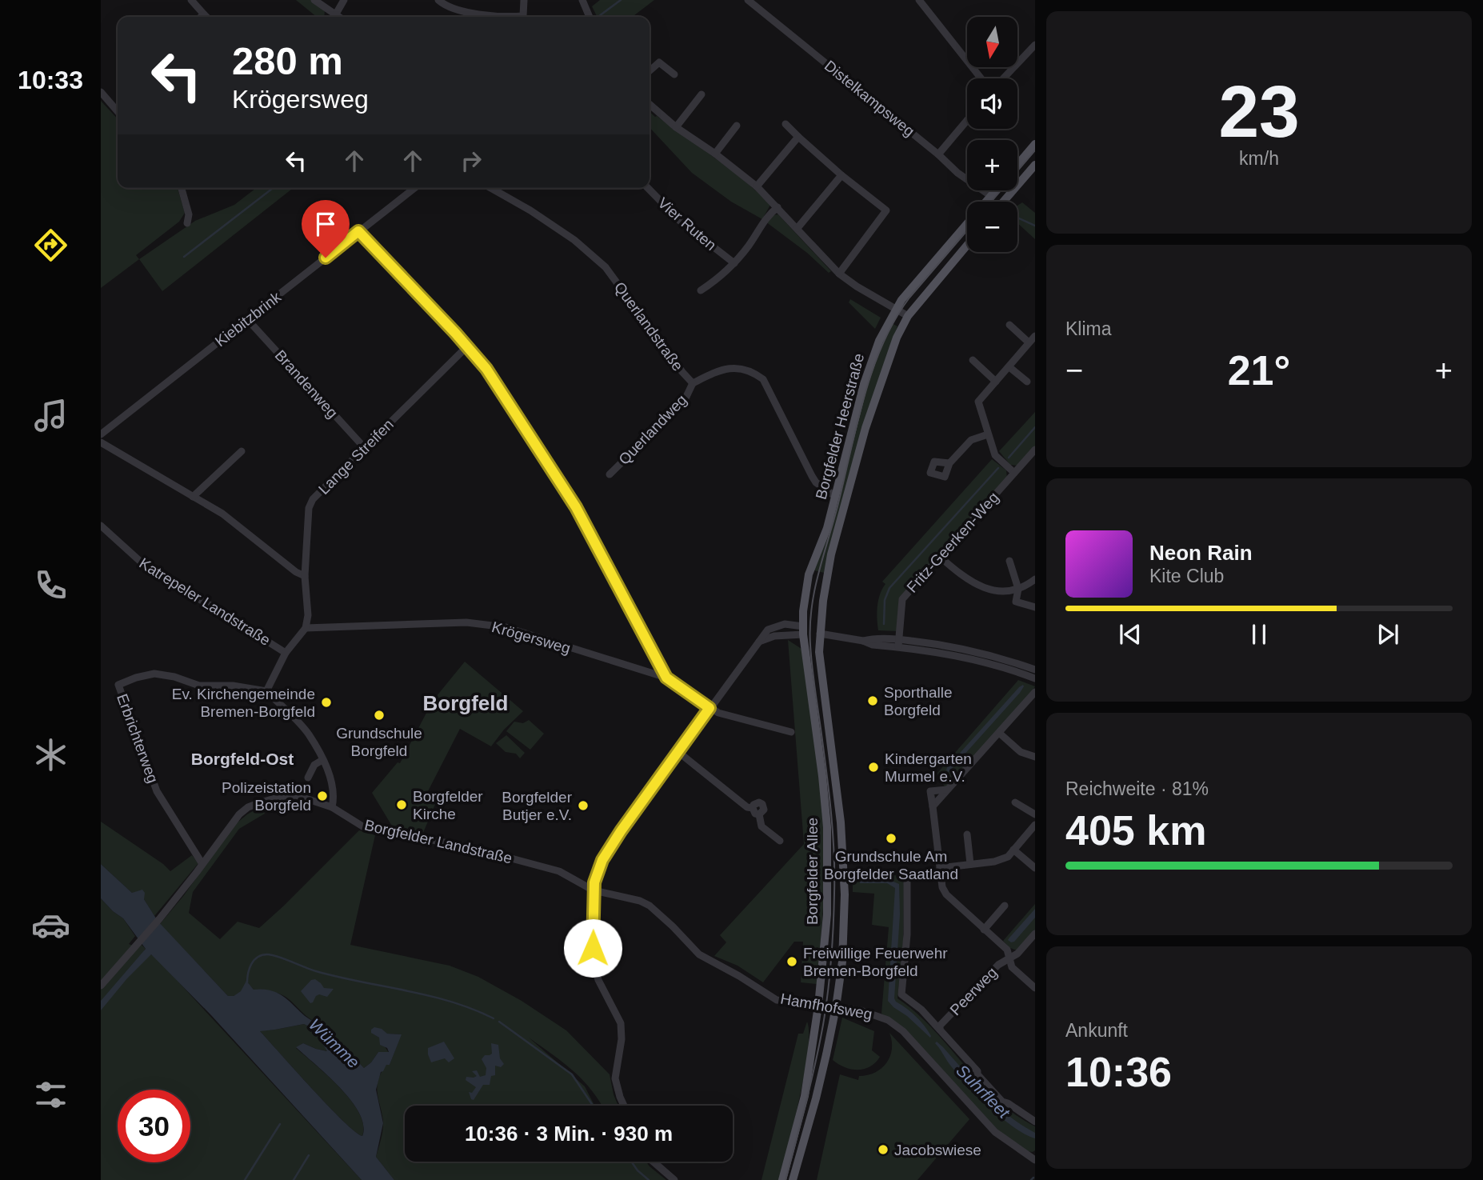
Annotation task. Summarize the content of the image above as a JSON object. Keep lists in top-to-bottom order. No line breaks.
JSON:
{"streets":{"main road":["Borgfelder Heerstraße","Borgfelder Allee"],"street":["Distelkampsweg","Vier Ruten","Kiebitzbrink","Querlandstraße","Brandenweg","Querlandweg","Lange Streifen","Fritz-Geerken-Weg","Katrepeler Landstraße","Krögersweg","Erbrichterweg","Borgfelder Landstraße","Peerweg","Hamfhofsweg"]},"crossings":[["Distelkampsweg","Borgfelder Heerstraße"],["Kiebitzbrink","Brandenweg"],["Querlandstraße","Borgfelder Heerstraße"],["Querlandstraße","Querlandweg"],["Brandenweg","Lange Streifen"],["Borgfelder Heerstraße","Borgfelder Allee"],["Lange Streifen","Katrepeler Landstraße"],["Lange Streifen","Krögersweg"],["Katrepeler Landstraße","Krögersweg"],["Katrepeler Landstraße","Erbrichterweg"],["Erbrichterweg","Borgfelder Landstraße"],["Borgfelder Landstraße","Hamfhofsweg"],["Borgfelder Allee","Hamfhofsweg"]],"districts":["Borgfeld","Borgfeld-Ost"],"water":["Wümme","Suhrfleet"],"places":["Sporthalle Borgfeld","Ev. Kirchengemeinde Bremen-Borgfeld","Grundschule Borgfeld","Kindergarten Murmel e.V.","Polizeistation Borgfeld","Borgfelder Kirche","Borgfelder Butjer e.V.","Grundschule Am Borgfelder Saatland","Freiwillige Feuerwehr Bremen-Borgfeld","Jacobswiese"],"north":"bottom","page":{"tabs":"10:33","tile":[["23","km/h"],"Klima",["Reichweite · 81%","405 km"],["Ankunft","10:36"]],"map_buttons":["+","−"],"turn":["280 m","Krögersweg"],"heat":["−","21°","+"],"song":["Neon Rain","Kite Club"],"limit":"30","trip":"10:36 · 3 Min. · 930 m"}}
